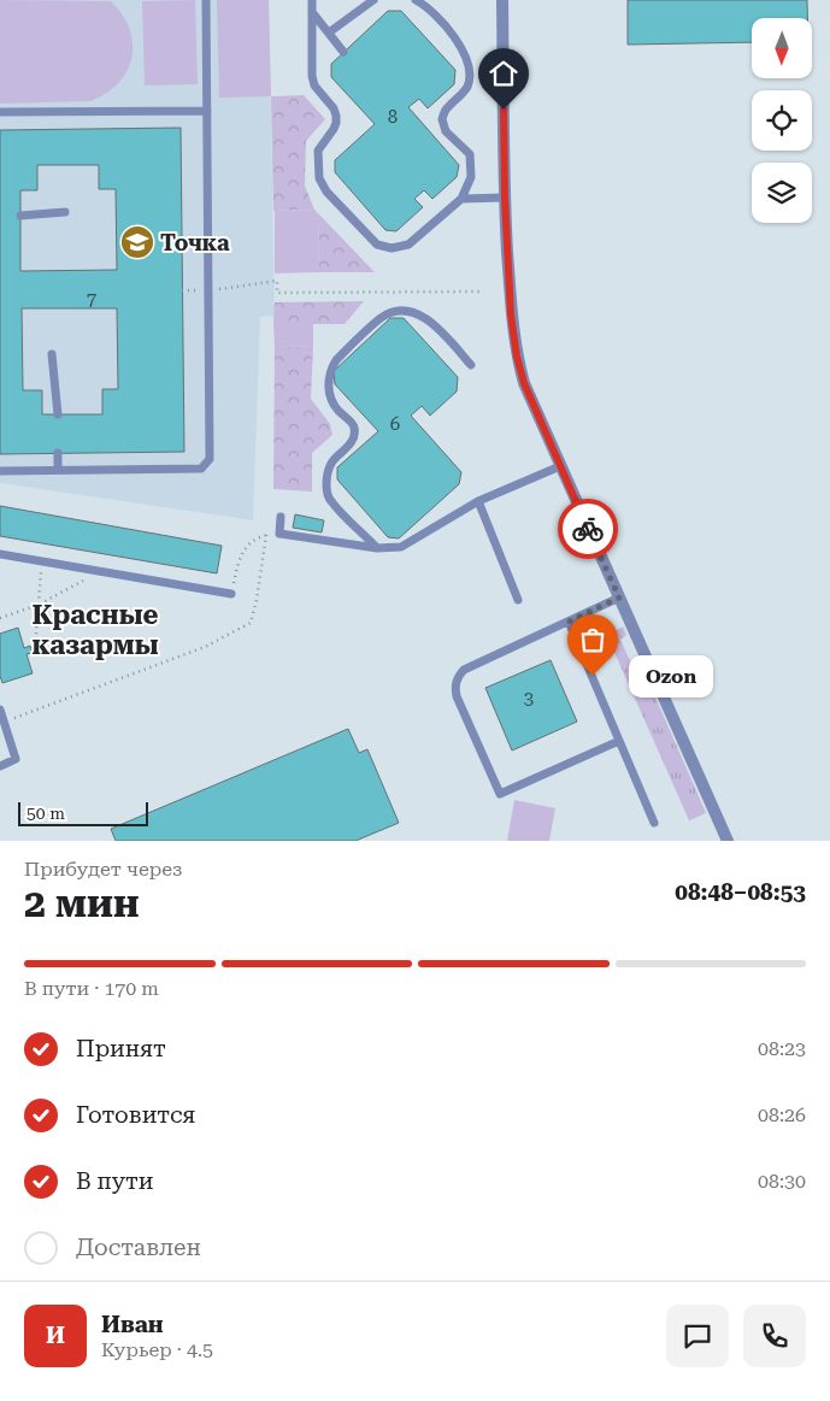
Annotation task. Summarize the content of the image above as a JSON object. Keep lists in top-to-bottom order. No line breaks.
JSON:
{"districts":["Красные казармы"],"places":{"school or university":["Точка"],"other":["Ozon"]},"house_numbers":["8","7","6","3"],"scale_bar":"50 m","north":"bottom","page":{"bubble":"Ozon","scale":"50 m","heading":["2 мин","Прибудет через","08:48–08:53"],"panel":["Иван","Курьер · 4.5"],"bar":"В пути · 170 m","list":[["Принят","08:23"],["Готовится","08:26"],["В пути","08:30"],"Доставлен"],"round":"И"}}
